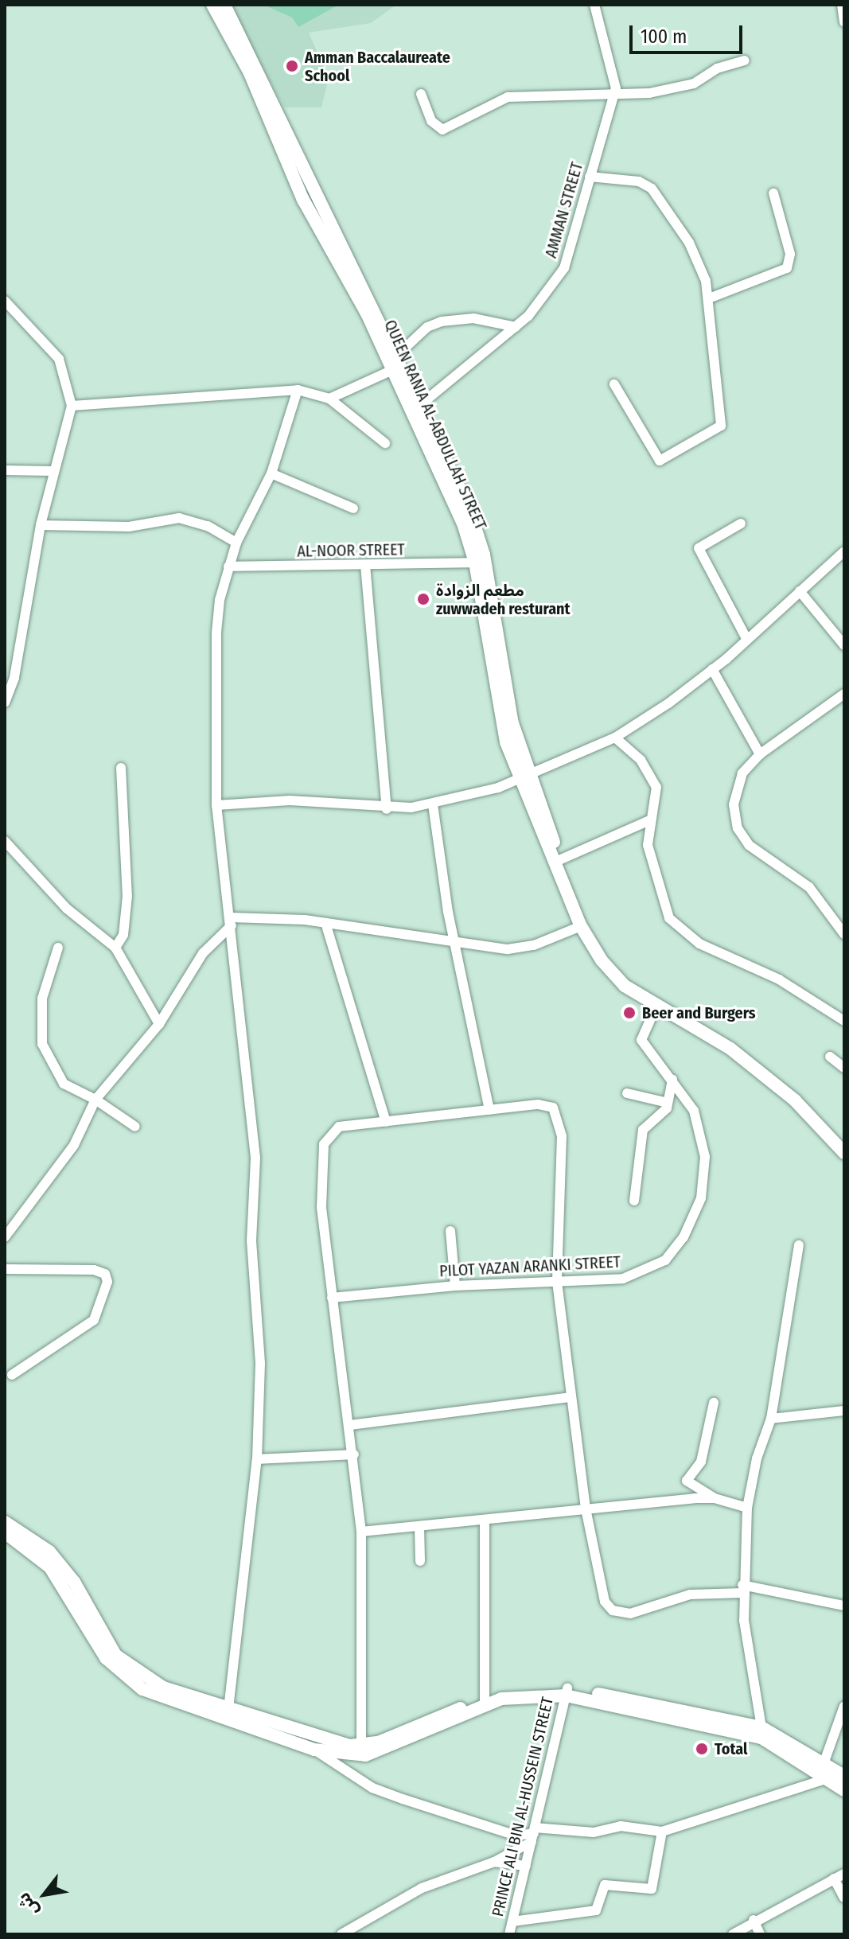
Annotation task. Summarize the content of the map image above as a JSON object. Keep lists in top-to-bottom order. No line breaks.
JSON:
{"streets":{"main road":["QUEEN RANIA AL-ABDULLAH STREET"],"street":["AMMAN STREET","AL-NOOR STREET","PILOT YAZAN ARANKI STREET","PRINCE ALI BIN AL-HUSSEIN STREET"]},"crossings":[["AMMAN STREET","QUEEN RANIA AL-ABDULLAH STREET"],["QUEEN RANIA AL-ABDULLAH STREET","AL-NOOR STREET"],["QUEEN RANIA AL-ABDULLAH STREET","PILOT YAZAN ARANKI STREET"]],"places":["Amman Baccalaureate School","مطعم الزوادة zuwwadeh resturant","Beer and Burgers","Total"],"scale_bar":"100 m","north":"bottom left"}
